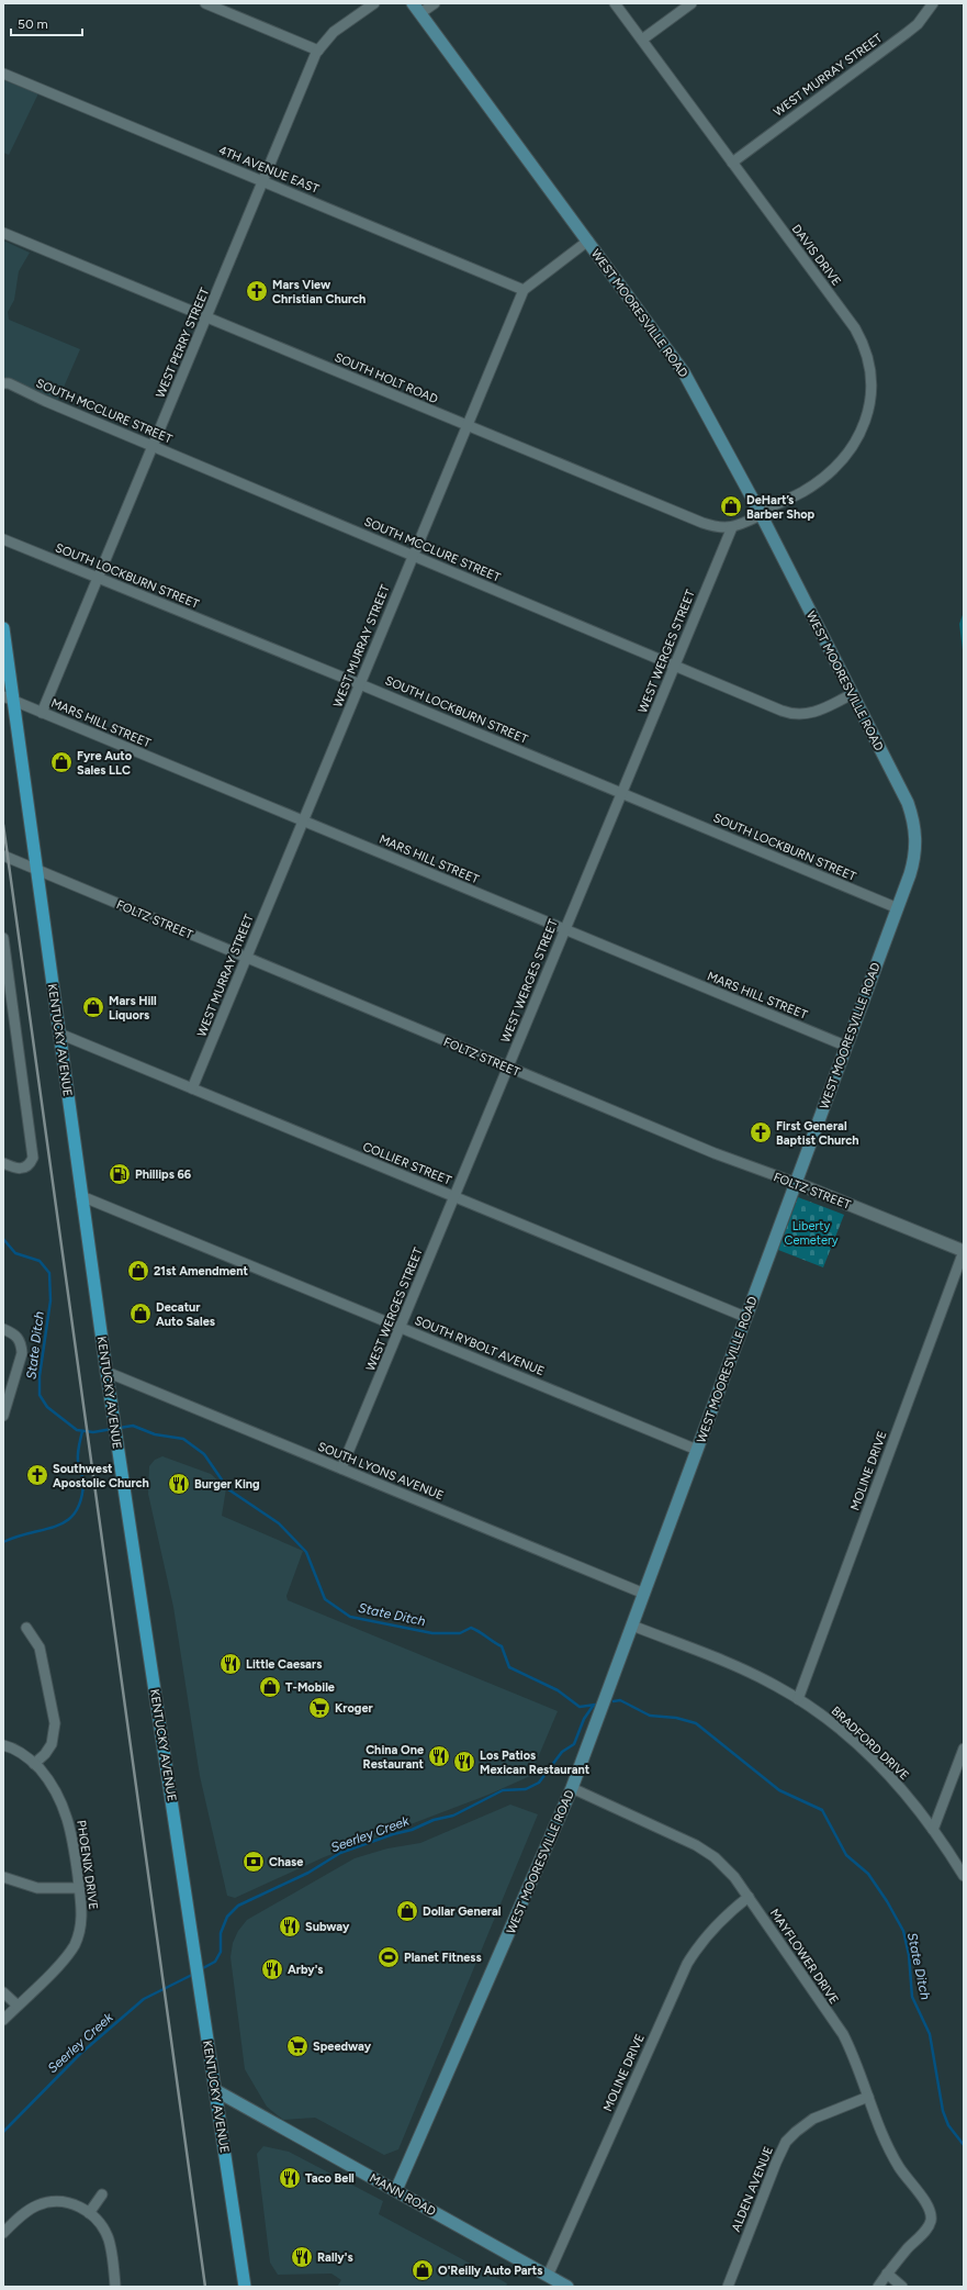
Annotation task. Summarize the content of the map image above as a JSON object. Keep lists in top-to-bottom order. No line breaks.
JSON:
{"streets":{"main road":["WEST MOORESVILLE ROAD","KENTUCKY AVENUE","MANN ROAD"],"street":["WEST MURRAY STREET","4TH AVENUE EAST","DAVIS DRIVE","WEST PERRY STREET","SOUTH HOLT ROAD","SOUTH MCCLURE STREET","SOUTH LOCKBURN STREET","WEST WERGES STREET","MARS HILL STREET","FOLTZ STREET","COLLIER STREET","SOUTH RYBOLT AVENUE","SOUTH LYONS AVENUE","MOLINE DRIVE","BRADFORD DRIVE","PHOENIX DRIVE","MAYFLOWER DRIVE","ALDEN AVENUE"]},"crossings":[["WEST MURRAY STREET","4TH AVENUE EAST"],["WEST MURRAY STREET","DAVIS DRIVE"],["WEST MURRAY STREET","WEST MOORESVILLE ROAD"],["WEST MURRAY STREET","SOUTH HOLT ROAD"],["WEST MURRAY STREET","SOUTH MCCLURE STREET"],["WEST MURRAY STREET","SOUTH LOCKBURN STREET"],["WEST MURRAY STREET","MARS HILL STREET"],["WEST MURRAY STREET","FOLTZ STREET"],["WEST MURRAY STREET","COLLIER STREET"],["4TH AVENUE EAST","WEST PERRY STREET"],["DAVIS DRIVE","WEST MOORESVILLE ROAD"],["DAVIS DRIVE","SOUTH HOLT ROAD"],["WEST MOORESVILLE ROAD","SOUTH HOLT ROAD"],["WEST MOORESVILLE ROAD","SOUTH MCCLURE STREET"],["WEST MOORESVILLE ROAD","SOUTH LOCKBURN STREET"],["WEST MOORESVILLE ROAD","MARS HILL STREET"],["WEST MOORESVILLE ROAD","FOLTZ STREET"],["WEST MOORESVILLE ROAD","COLLIER STREET"],["WEST MOORESVILLE ROAD","SOUTH RYBOLT AVENUE"],["WEST MOORESVILLE ROAD","SOUTH LYONS AVENUE"],["WEST MOORESVILLE ROAD","BRADFORD DRIVE"],["WEST MOORESVILLE ROAD","MAYFLOWER DRIVE"],["WEST MOORESVILLE ROAD","MANN ROAD"],["WEST PERRY STREET","SOUTH HOLT ROAD"],["WEST PERRY STREET","SOUTH MCCLURE STREET"],["WEST PERRY STREET","SOUTH LOCKBURN STREET"],["WEST PERRY STREET","MARS HILL STREET"],["SOUTH HOLT ROAD","WEST WERGES STREET"],["SOUTH MCCLURE STREET","WEST WERGES STREET"],["SOUTH LOCKBURN STREET","WEST WERGES STREET"],["WEST WERGES STREET","MARS HILL STREET"],["WEST WERGES STREET","FOLTZ STREET"],["WEST WERGES STREET","COLLIER STREET"],["WEST WERGES STREET","SOUTH RYBOLT AVENUE"],["WEST WERGES STREET","SOUTH LYONS AVENUE"],["MARS HILL STREET","KENTUCKY AVENUE"],["FOLTZ STREET","KENTUCKY AVENUE"],["FOLTZ STREET","MOLINE DRIVE"],["KENTUCKY AVENUE","COLLIER STREET"],["KENTUCKY AVENUE","SOUTH RYBOLT AVENUE"],["KENTUCKY AVENUE","SOUTH LYONS AVENUE"],["KENTUCKY AVENUE","MANN ROAD"],["MOLINE DRIVE","BRADFORD DRIVE"],["MOLINE DRIVE","MAYFLOWER DRIVE"],["MOLINE DRIVE","MANN ROAD"],["MAYFLOWER DRIVE","ALDEN AVENUE"]],"water":["State Ditch","Seerley Creek"],"parks":["Liberty Cemetery"],"places":{"church":["Mars View Christian Church","First General Baptist Church","Southwest Apostolic Church"],"shop":["DeHart’s Barber Shop","Fyre Auto Sales LLC","Mars Hill Liquors","21st Amendment","Decatur Auto Sales","T-Mobile","Dollar General","O'Reilly Auto Parts"],"fuel station":["Phillips 66"],"restaurant":["Burger King","Little Caesars","China One Restaurant","Los Patios Mexican Restaurant","Subway","Arby's","Taco Bell","Rally's"],"supermarket":["Kroger","Speedway"],"bank":["Chase"],"sports":["Planet Fitness"]},"scale_bar":"50 m"}
